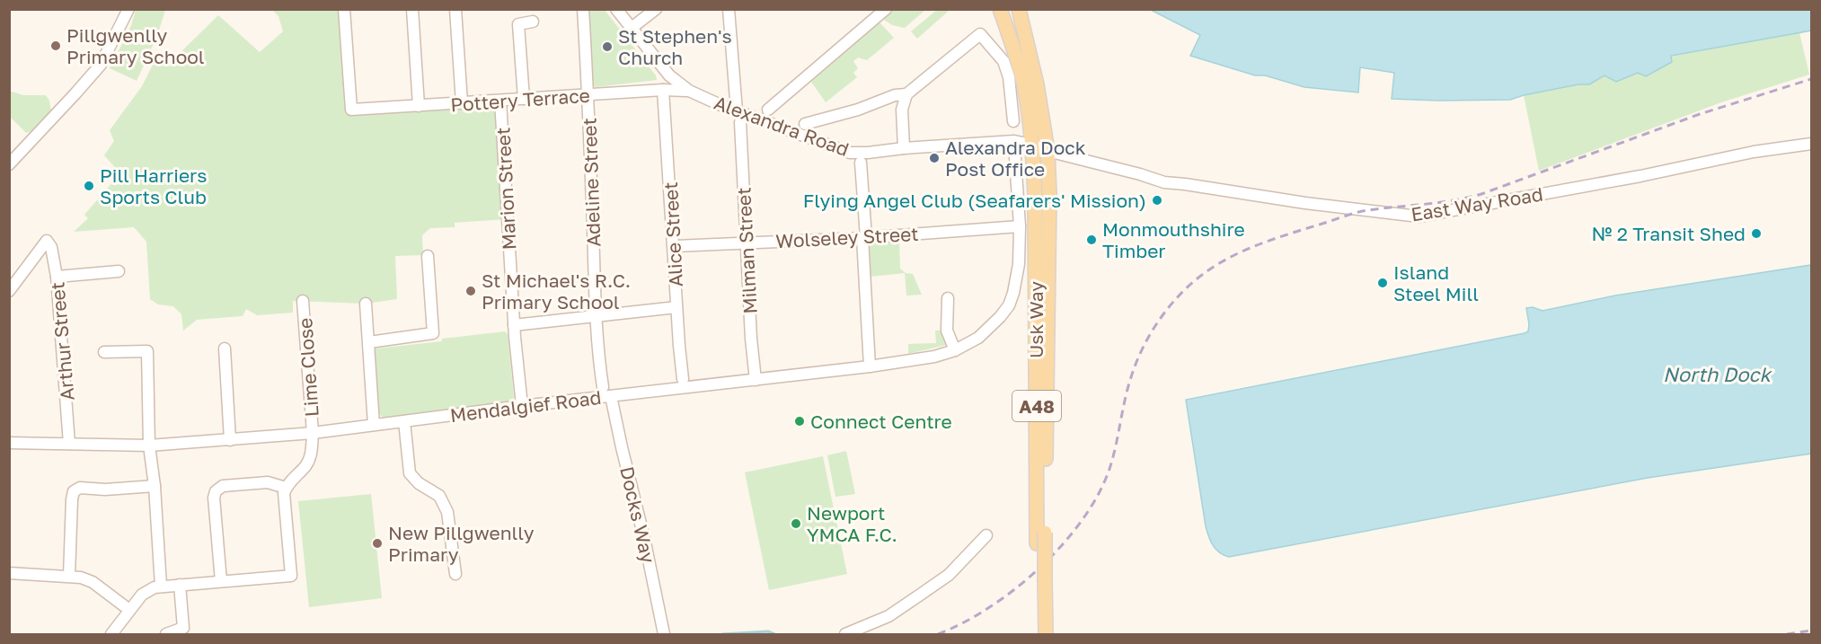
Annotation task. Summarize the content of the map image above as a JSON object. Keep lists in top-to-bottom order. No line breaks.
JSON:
{"streets":{"main road":["Usk Way","A48"],"street":["Pottery Terrace","Alexandra Road","Adeline Street","Marion Street","East Way Road","Alice Street","Wolseley Street","Milman Street","Arthur Street","Lime Close","Mendalgief Road","Docks Way"]},"crossings":[["Pottery Terrace","Alexandra Road"],["Pottery Terrace","Adeline Street"],["Pottery Terrace","Marion Street"],["Pottery Terrace","Alice Street"],["Alexandra Road","East Way Road"],["Alexandra Road","Milman Street"],["Alexandra Road","Usk Way"],["Marion Street","Mendalgief Road"],["East Way Road","Usk Way"],["Alice Street","Wolseley Street"],["Wolseley Street","Milman Street"],["Wolseley Street","Mendalgief Road"],["Milman Street","Mendalgief Road"],["Arthur Street","Mendalgief Road"],["Lime Close","Mendalgief Road"],["Mendalgief Road","Docks Way"]],"water":["North Dock"],"places":["Pillgwenlly Primary School","St Stephen's Church","Alexandra Dock Post Office","Pill Harriers Sports Club","Flying Angel Club (Seafarers' Mission)","№ 2 Transit Shed","Monmouthshire Timber","Island Steel Mill","St Michael's R.C. Primary School","Connect Centre","Newport YMCA F.C.","New Pillgwenlly Primary"]}
